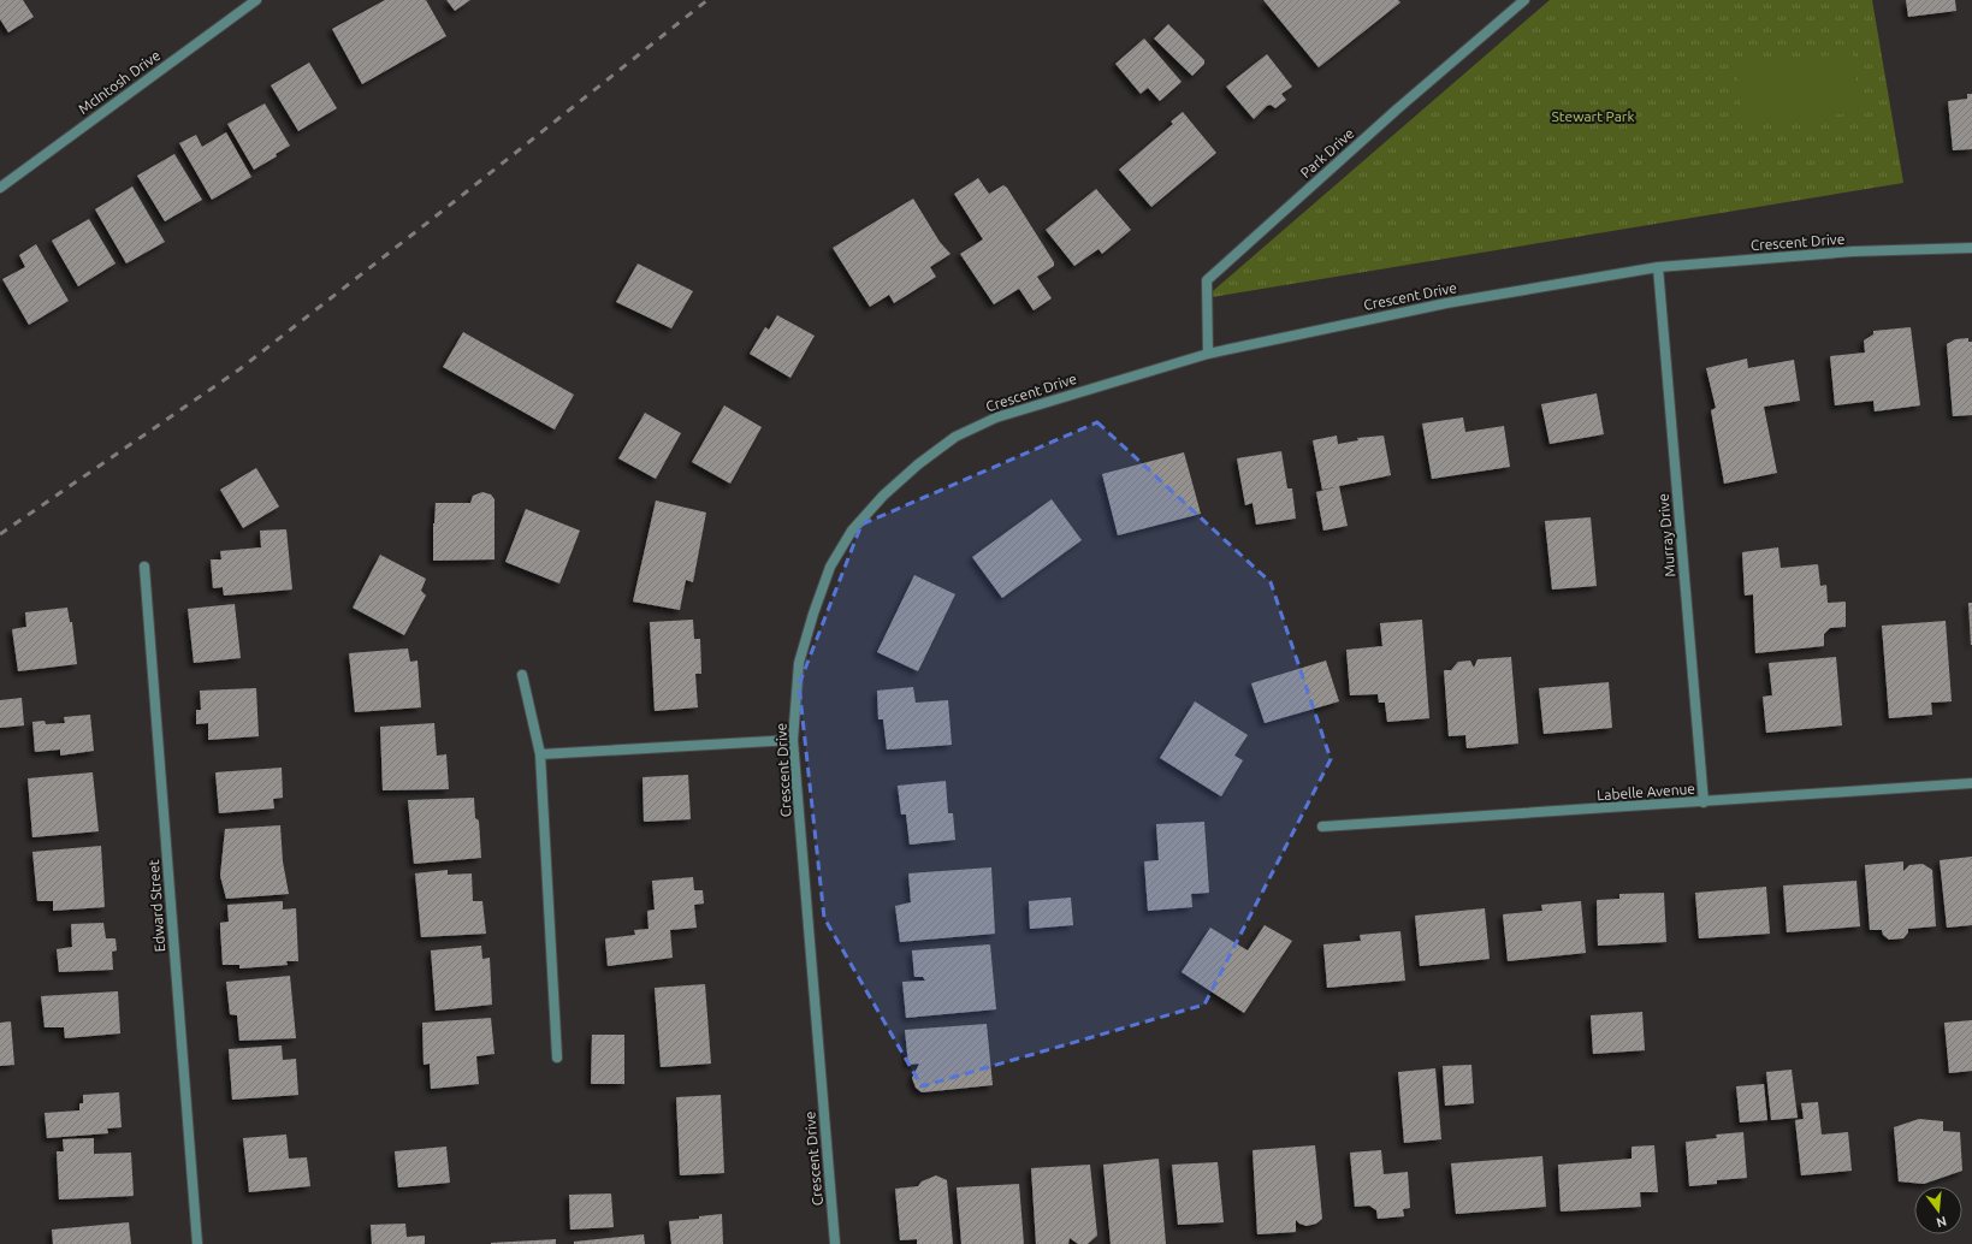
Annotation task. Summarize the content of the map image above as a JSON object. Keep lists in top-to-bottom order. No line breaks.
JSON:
{"streets":{"street":["McIntosh Drive","Park Drive","Crescent Drive","Murray Drive","Labelle Avenue","Edward Street"]},"crossings":[["Park Drive","Crescent Drive"],["Crescent Drive","Murray Drive"],["Murray Drive","Labelle Avenue"]],"parks":["Stewart Park"],"north":"bottom"}
